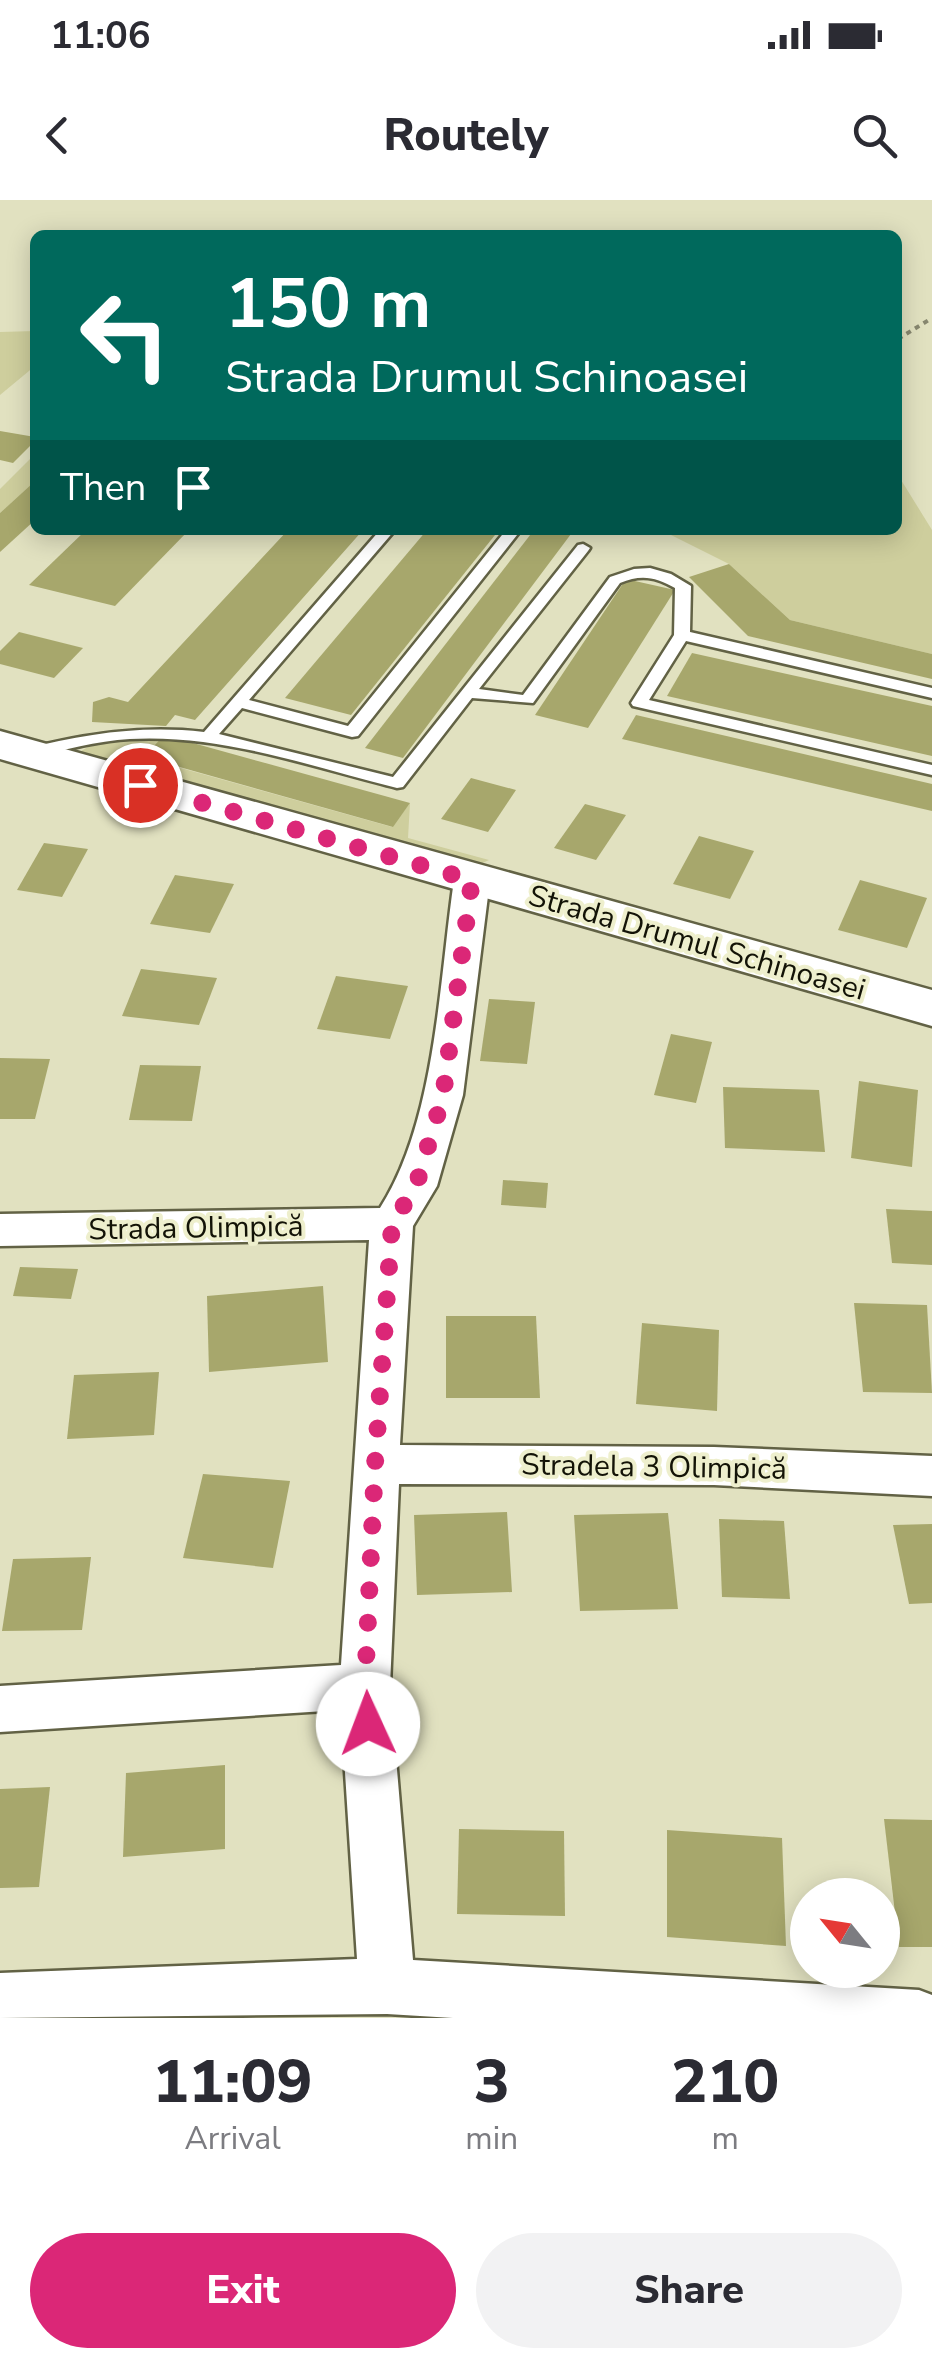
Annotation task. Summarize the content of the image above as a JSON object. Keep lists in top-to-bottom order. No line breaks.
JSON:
{"streets":{"street":["Strada Drumul Schinoasei","Strada Olimpică","Stradela 3 Olimpică"]},"north":"top left","page":{"status":"11:06","header":"Routely","turn":["150 m","Strada Drumul Schinoasei"],"then":"Then","eta":["11:09","Arrival","3","min","210","m"],"buttons":["Exit","Share"]}}
